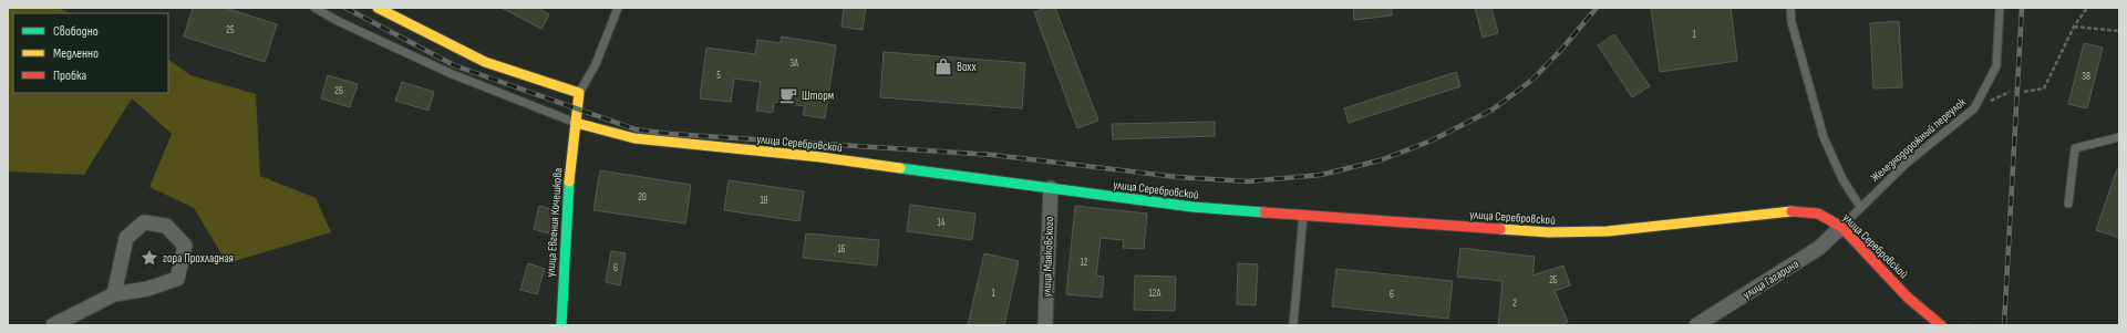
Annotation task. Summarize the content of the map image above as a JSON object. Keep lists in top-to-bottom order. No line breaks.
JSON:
{"streets":{"street":["улица Серебровской","улица Евгения Кочешкова","улица Маяковского","улица Гагарина"],"lane":["Железнодорожный переулок"]},"crossings":[["Железнодорожный переулок","улица Серебровской"],["Железнодорожный переулок","улица Гагарина"],["улица Серебровской","улица Евгения Кочешкова"],["улица Серебровской","улица Маяковского"],["улица Серебровской","улица Гагарина"]],"places":{"shop":["Boxx"],"cafe":["Шторм"],"place":["гора Прохладная"]},"house_numbers":["25","1","3А","5","38","26","20","18","14","16","12","6","2Б","1","12А","6","2"],"legend":["Свободно","Медленно","Пробка"]}
